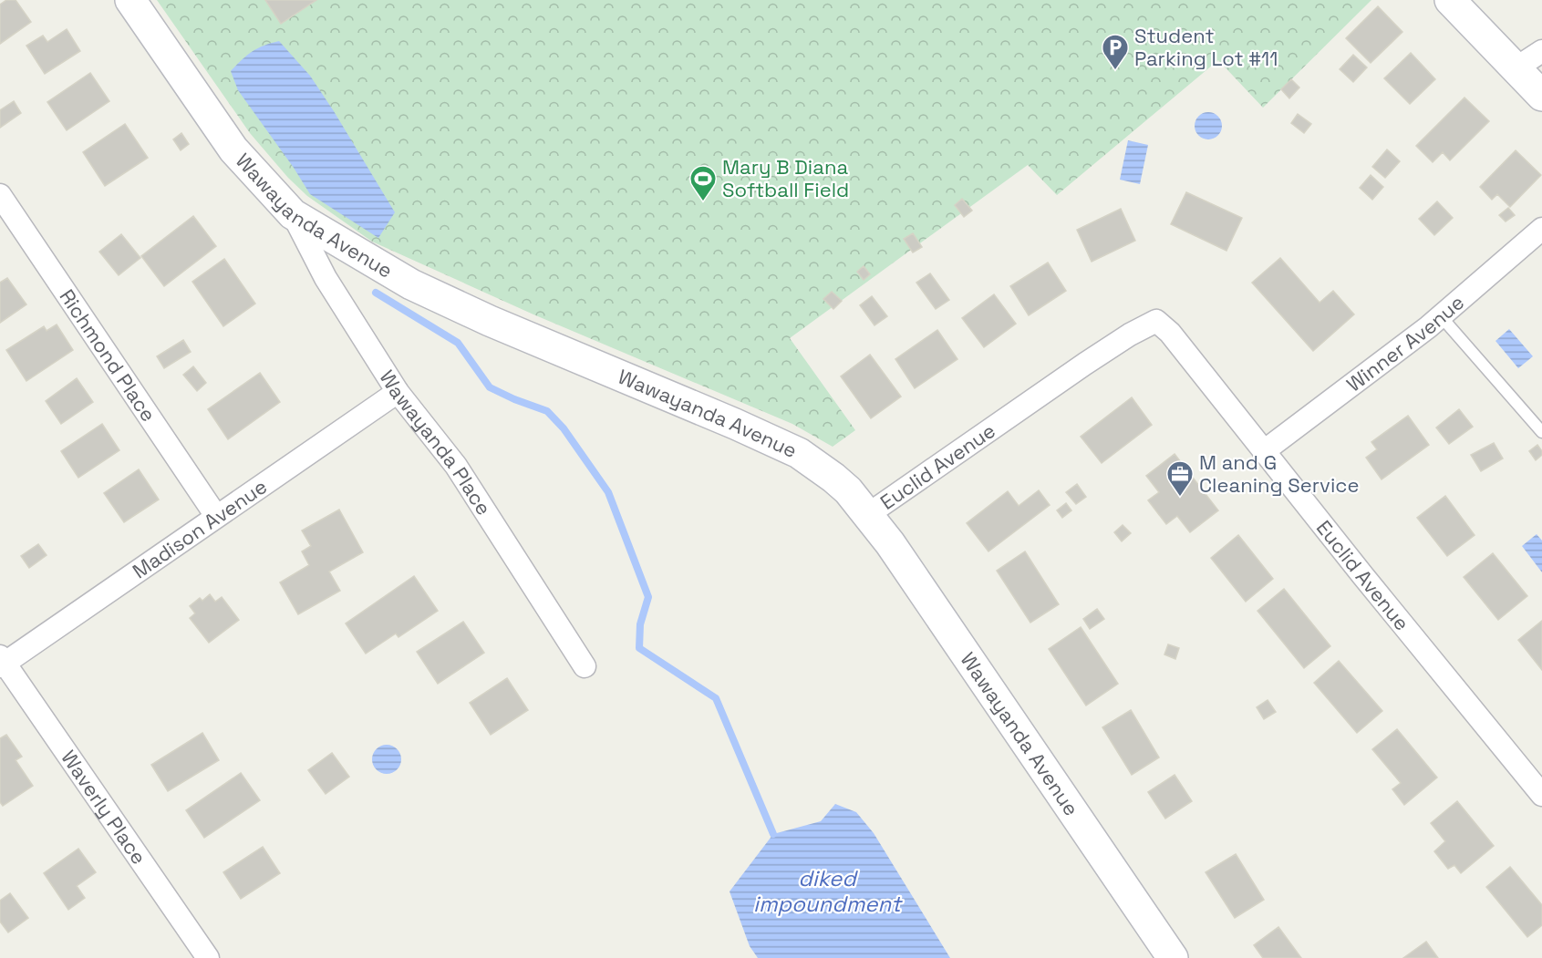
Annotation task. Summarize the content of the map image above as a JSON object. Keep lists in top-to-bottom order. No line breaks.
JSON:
{"streets":{"street":["Wawayanda Avenue","Winner Avenue","Richmond Place","Wawayanda Place","Euclid Avenue","Madison Avenue","Waverly Place"]},"crossings":[["Wawayanda Avenue","Wawayanda Place"],["Wawayanda Avenue","Euclid Avenue"],["Winner Avenue","Euclid Avenue"],["Richmond Place","Madison Avenue"],["Wawayanda Place","Madison Avenue"],["Madison Avenue","Waverly Place"]],"water":["diked impoundment"],"places":{"parking":["Student Parking Lot #11"],"sports":["Mary B Diana Softball Field"],"office":["M and G Cleaning Service"]}}
